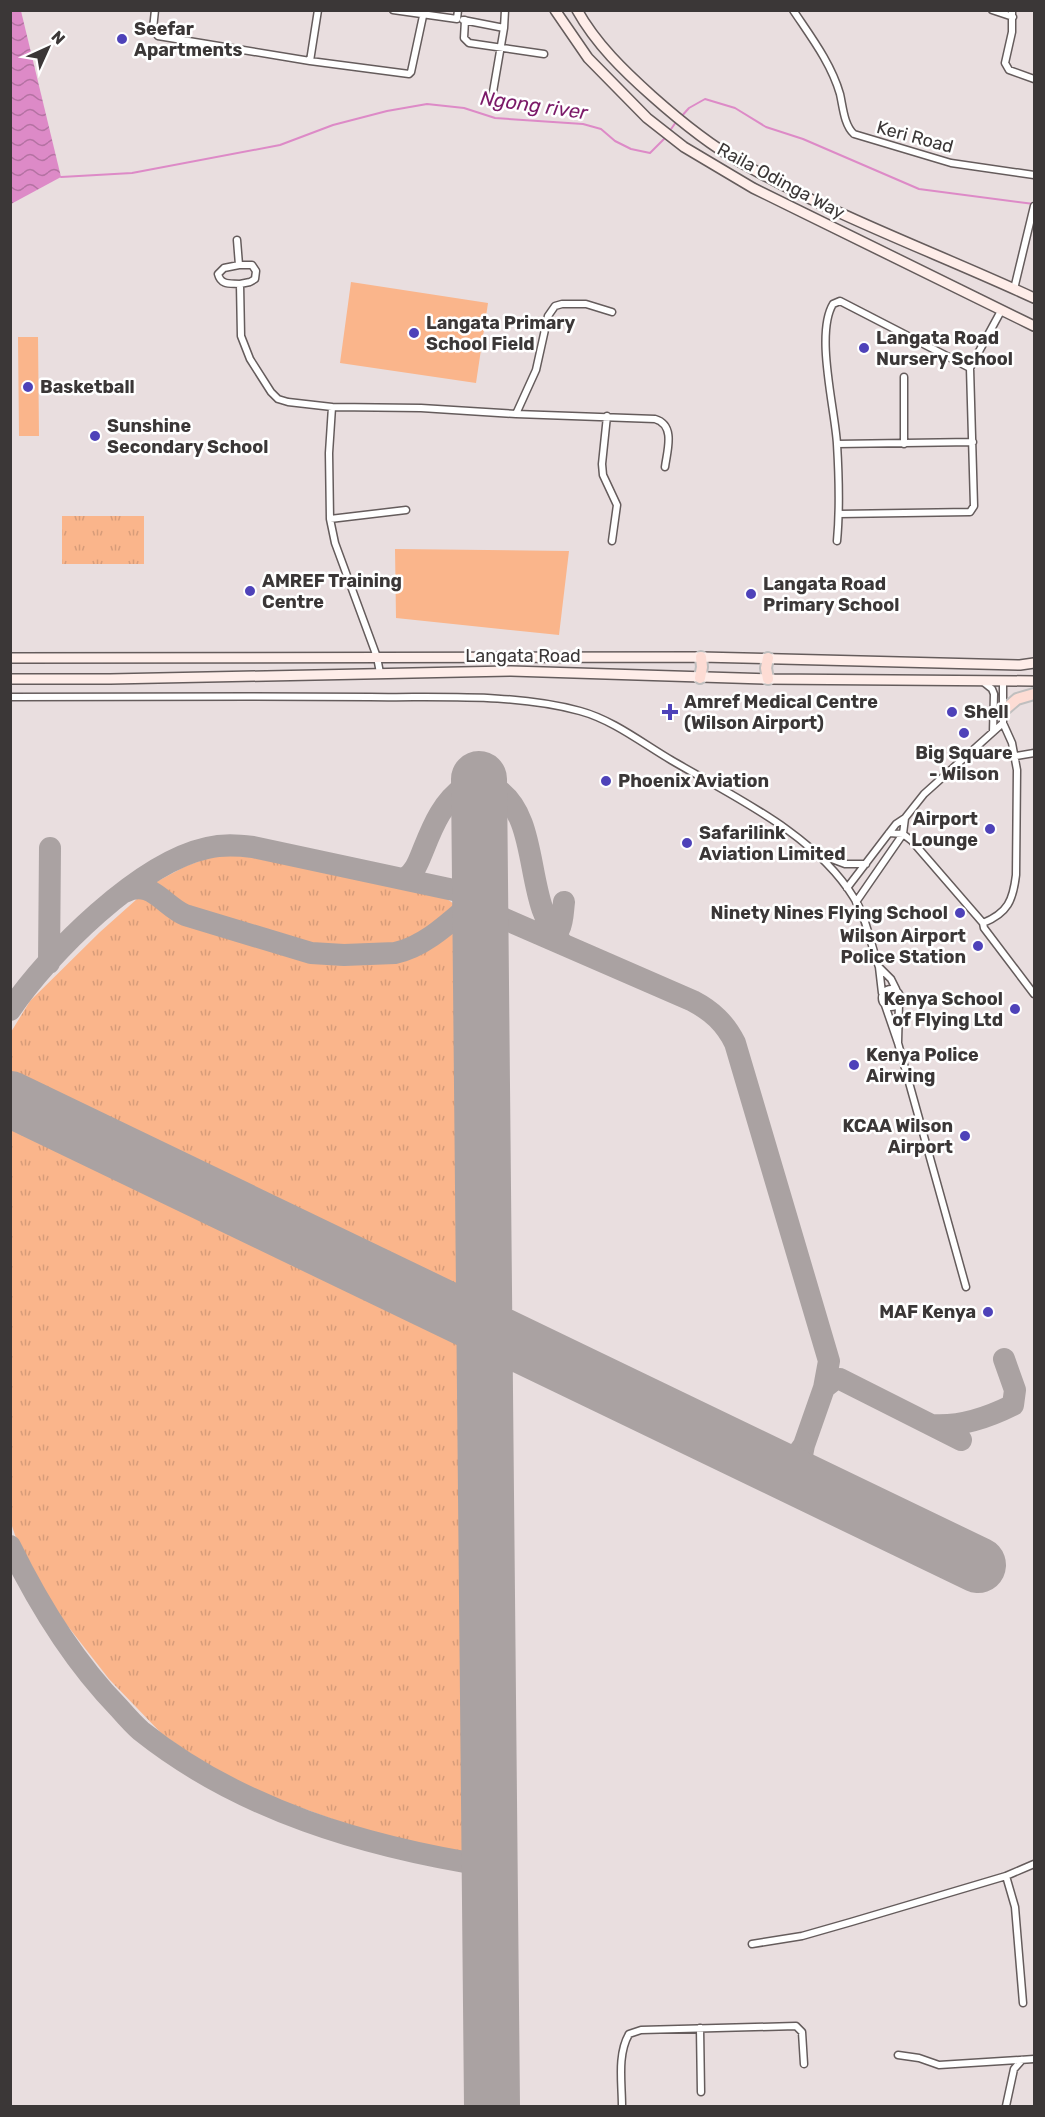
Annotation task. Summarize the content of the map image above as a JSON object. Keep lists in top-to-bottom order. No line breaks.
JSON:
{"streets":{"main road":["Raila Odinga Way","Langata Road"],"street":["Keri Road"]},"water":["Ngong river"],"places":{"other":["Seefar Apartments","Langata Primary School Field","Langata Road Nursery School","Basketball","Sunshine Secondary School","AMREF Training Centre","Langata Road Primary School","Shell","Big Square - Wilson","Phoenix Aviation","Airport Lounge","Safarilink Aviation Limited","Ninety Nines Flying School","Wilson Airport Police Station","Kenya School of Flying Ltd","Kenya Police Airwing","KCAA Wilson Airport","MAF Kenya"],"health":["Amref Medical Centre (Wilson Airport)"]},"north":"top right"}
